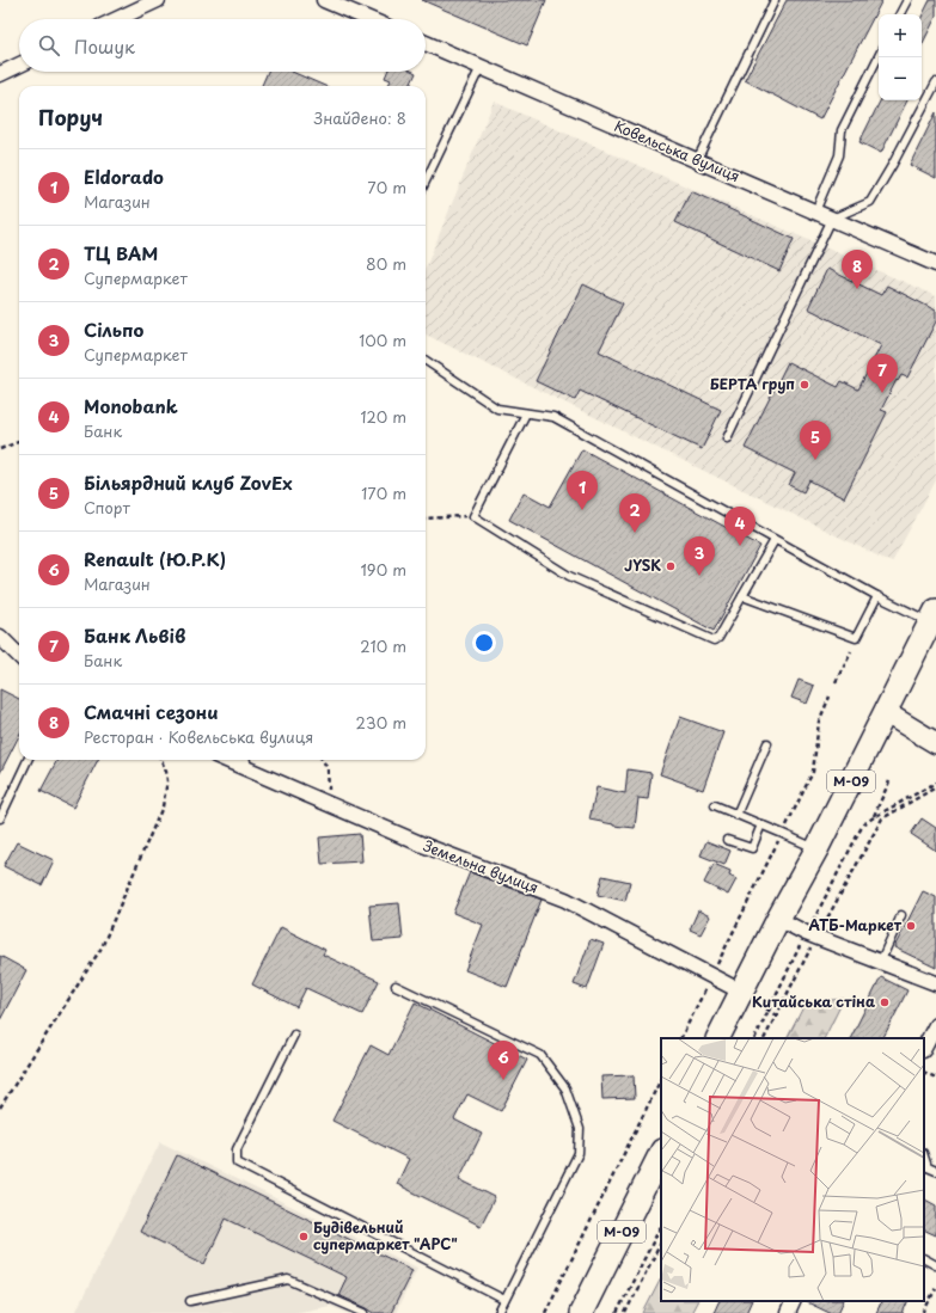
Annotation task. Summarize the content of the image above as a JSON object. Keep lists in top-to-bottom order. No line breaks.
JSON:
{"streets":{"main road":["М-09"],"street":["Ковельська вулиця","Земельна вулиця"]},"crossings":[["М-09","Земельна вулиця"]],"places":["БЕРТА груп","JYSK","АТБ-Маркет","Китайська стіна","Будівельний супермаркет \"АРС\""],"page":{"map_buttons":["+","−"],"search":"Пошук","heading":["Поруч","Знайдено: 8"],"list":[{"mark":"1","name":"Eldorado","note":"Магазин","value":"70 m"},{"mark":"2","name":"ТЦ ВАМ","note":"Супермаркет","value":"80 m"},{"mark":"3","name":"Сільпо","note":"Супермаркет","value":"100 m"},{"mark":"4","name":"Monobank","note":"Банк","value":"120 m"},{"mark":"5","name":"Більярдний клуб ZovEx","note":"Спорт","value":"170 m"},{"mark":"6","name":"Renault (Ю.Р.К)","note":"Магазин","value":"190 m"},{"mark":"7","name":"Банк Львів","note":"Банк","value":"210 m"},{"mark":"8","name":"Смачні сезони","note":"Ресторан · Ковельська вулиця","value":"230 m"}],"pins":["8","7","5","1","2","4","3","6"]}}
